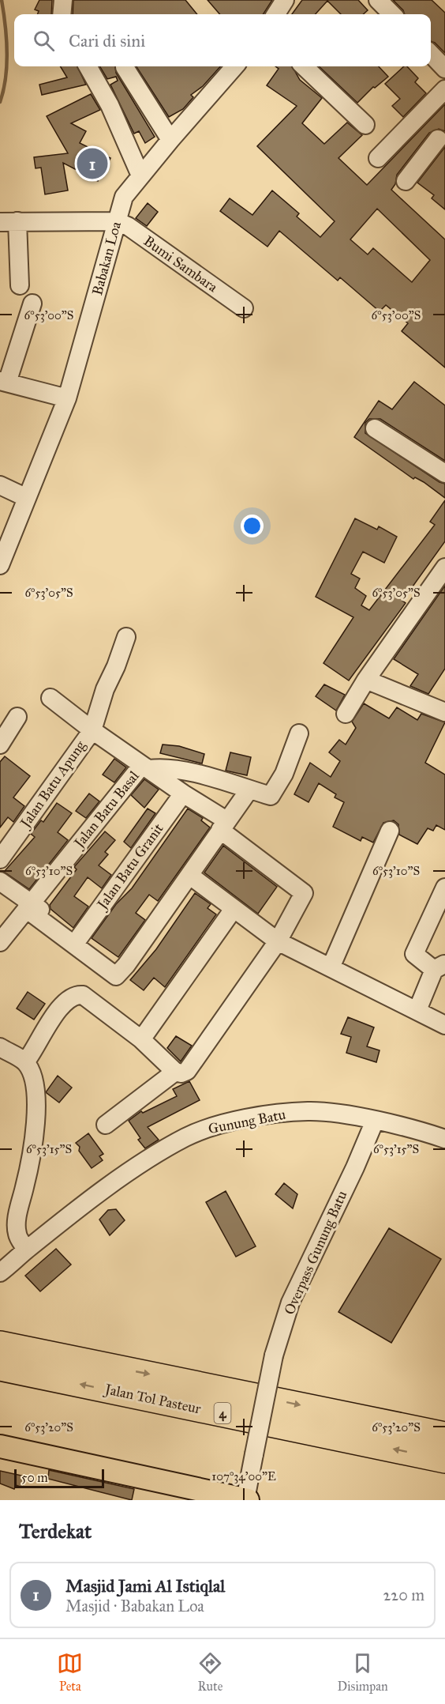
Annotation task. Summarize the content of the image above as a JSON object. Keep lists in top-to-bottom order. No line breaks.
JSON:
{"streets":{"highway":["Jalan Tol Pasteur","4"],"street":["Babakan Loa","Bumi Sambara","Jalan Batu Apung","Jalan Batu Basal","Jalan Batu Granit","Gunung Batu","Overpass Gunung Batu"]},"crossings":[["Babakan Loa","Bumi Sambara"],["Gunung Batu","Overpass Gunung Batu"]],"scale_bar":"50 m","page":{"search":"Cari di sini","pins":"1","scale":"50 m","heading":"Terdekat","list":[{"mark":"1","name":"Masjid Jami Al Istiqlal","note":"Masjid · Babakan Loa","value":"220 m"}],"nav":["Peta","Rute","Disimpan"]},"coordinates":["6°53'00\"S","6°53'05\"S","6°53'10\"S","6°53'15\"S","6°53'20\"S","107°34'00\"E"]}
